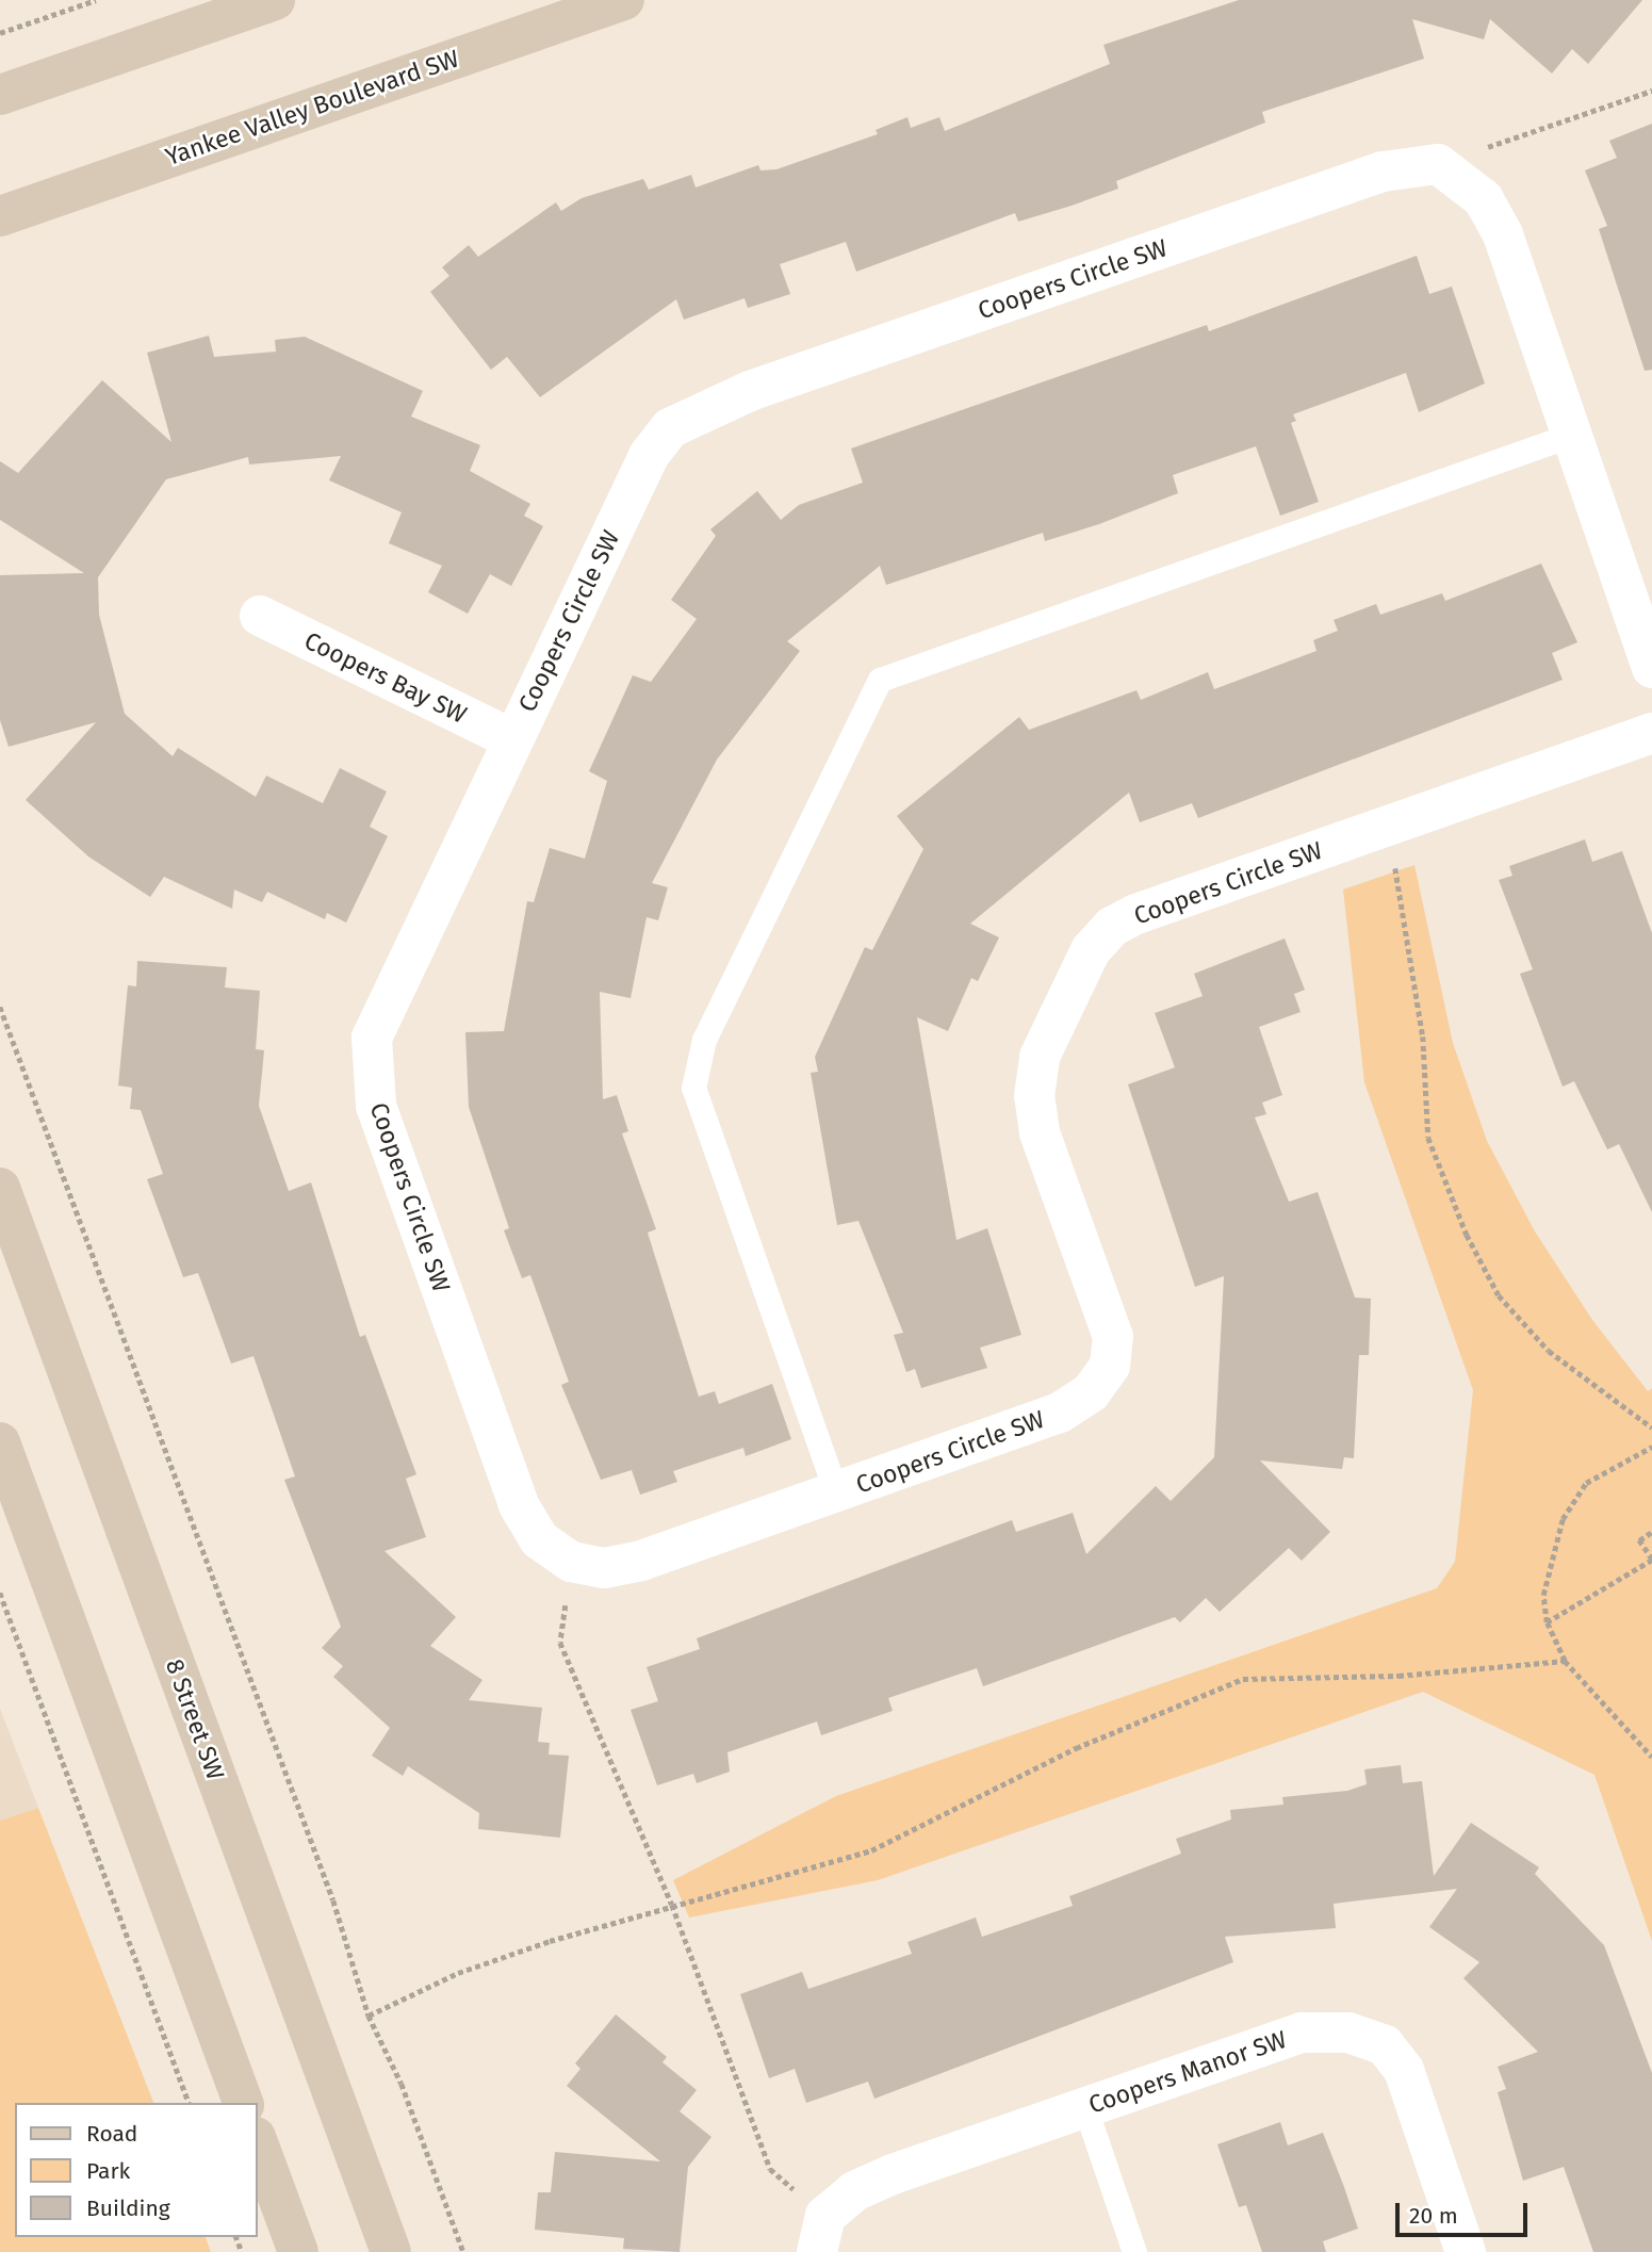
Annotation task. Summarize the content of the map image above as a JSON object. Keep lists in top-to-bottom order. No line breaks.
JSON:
{"streets":{"main road":["Yankee Valley Boulevard SW","8 Street SW"],"street":["Coopers Circle SW","Coopers Bay SW","Coopers Manor SW"]},"crossings":[["Coopers Circle SW","Coopers Bay SW"]],"legend":["Road","Park","Building"],"scale_bar":"20 m"}
